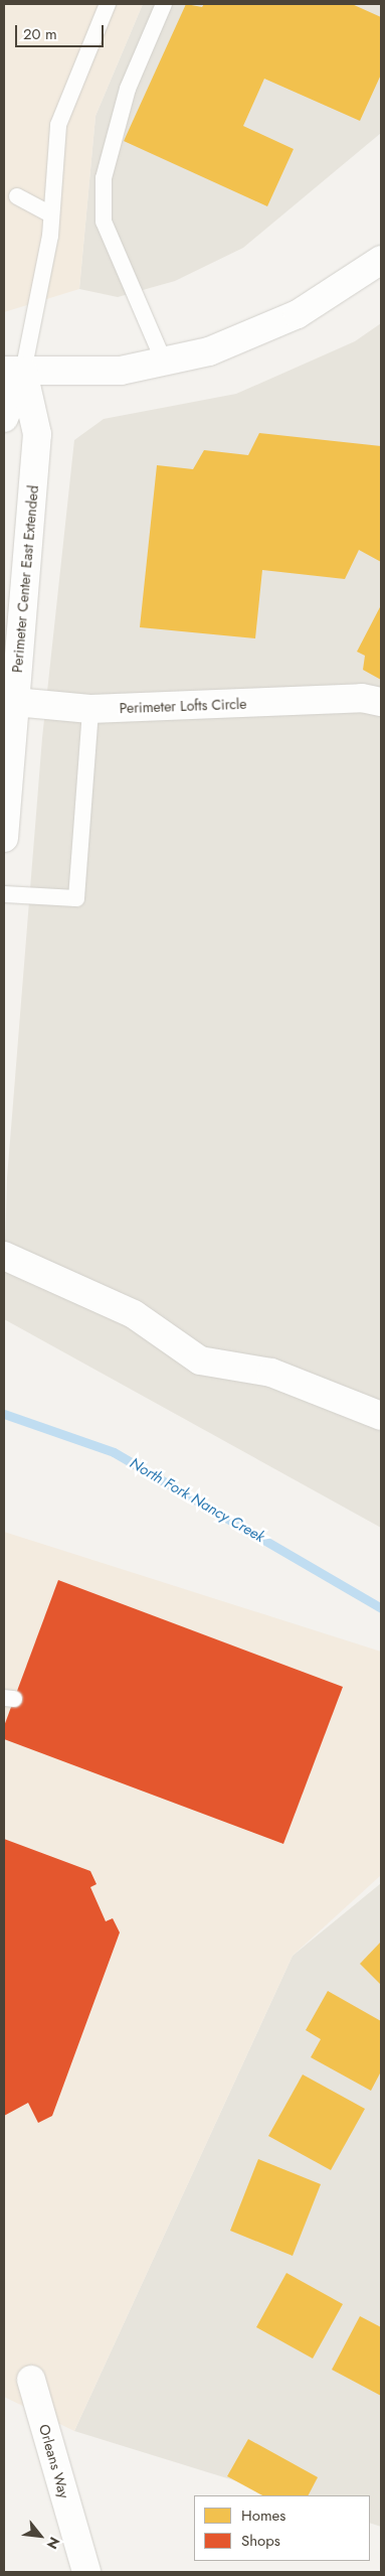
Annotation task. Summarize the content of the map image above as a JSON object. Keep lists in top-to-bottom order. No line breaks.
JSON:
{"streets":{"street":["Perimeter Center East Extended","Perimeter Lofts Circle","Orleans Way"]},"crossings":[["Perimeter Center East Extended","Perimeter Lofts Circle"]],"water":["North Fork Nancy Creek"],"legend":["Homes","Shops"],"scale_bar":"20 m","north":"bottom right"}
